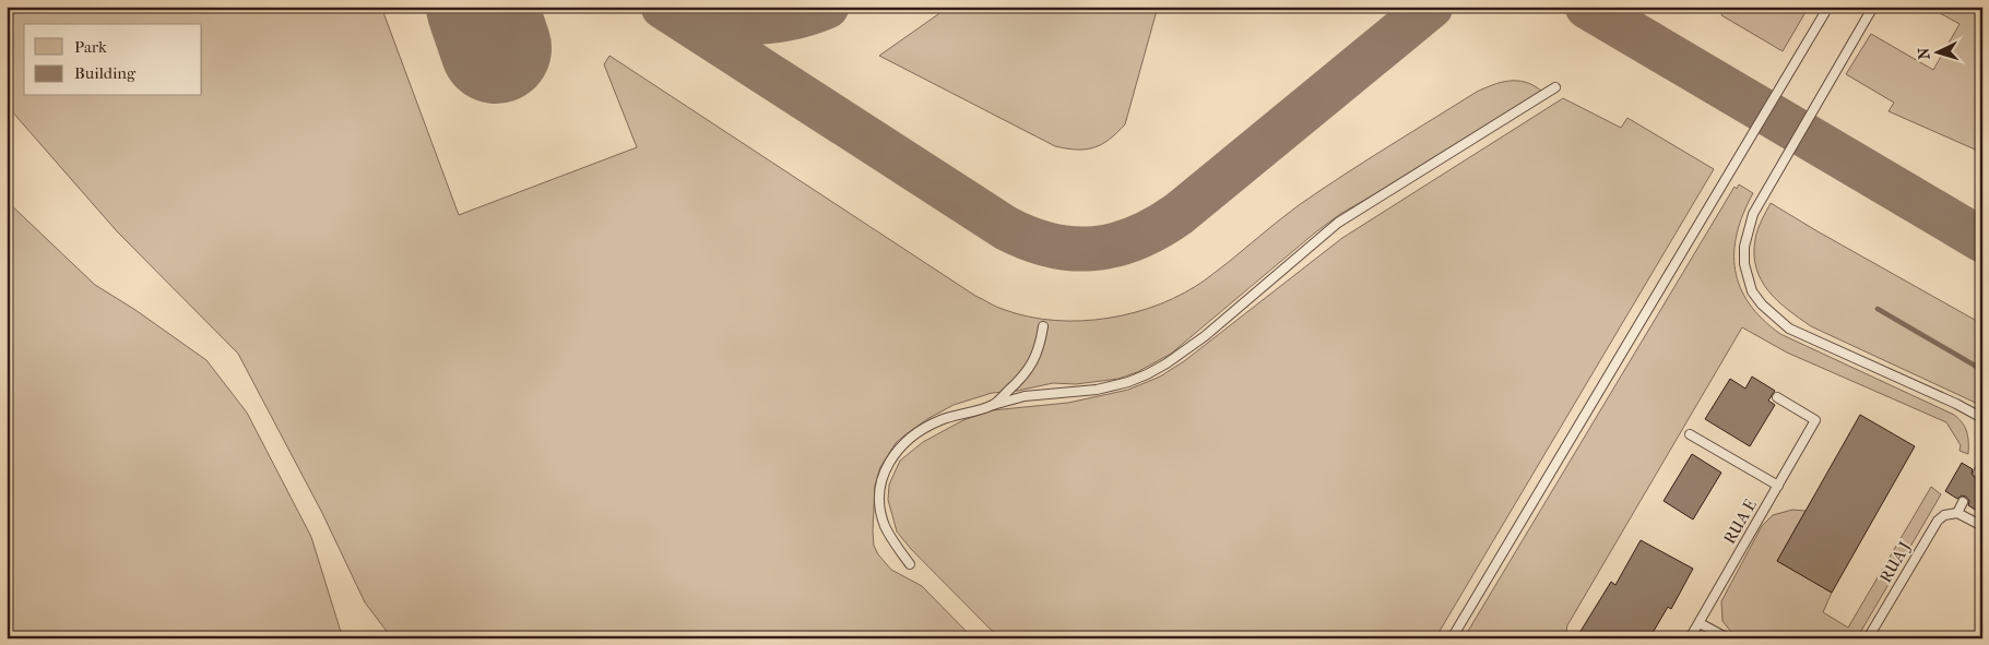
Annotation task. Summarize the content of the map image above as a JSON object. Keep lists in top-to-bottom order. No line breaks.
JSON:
{"streets":{"lane":["RUA E","RUA J"]},"legend":["Park","Building"],"north":"left"}
